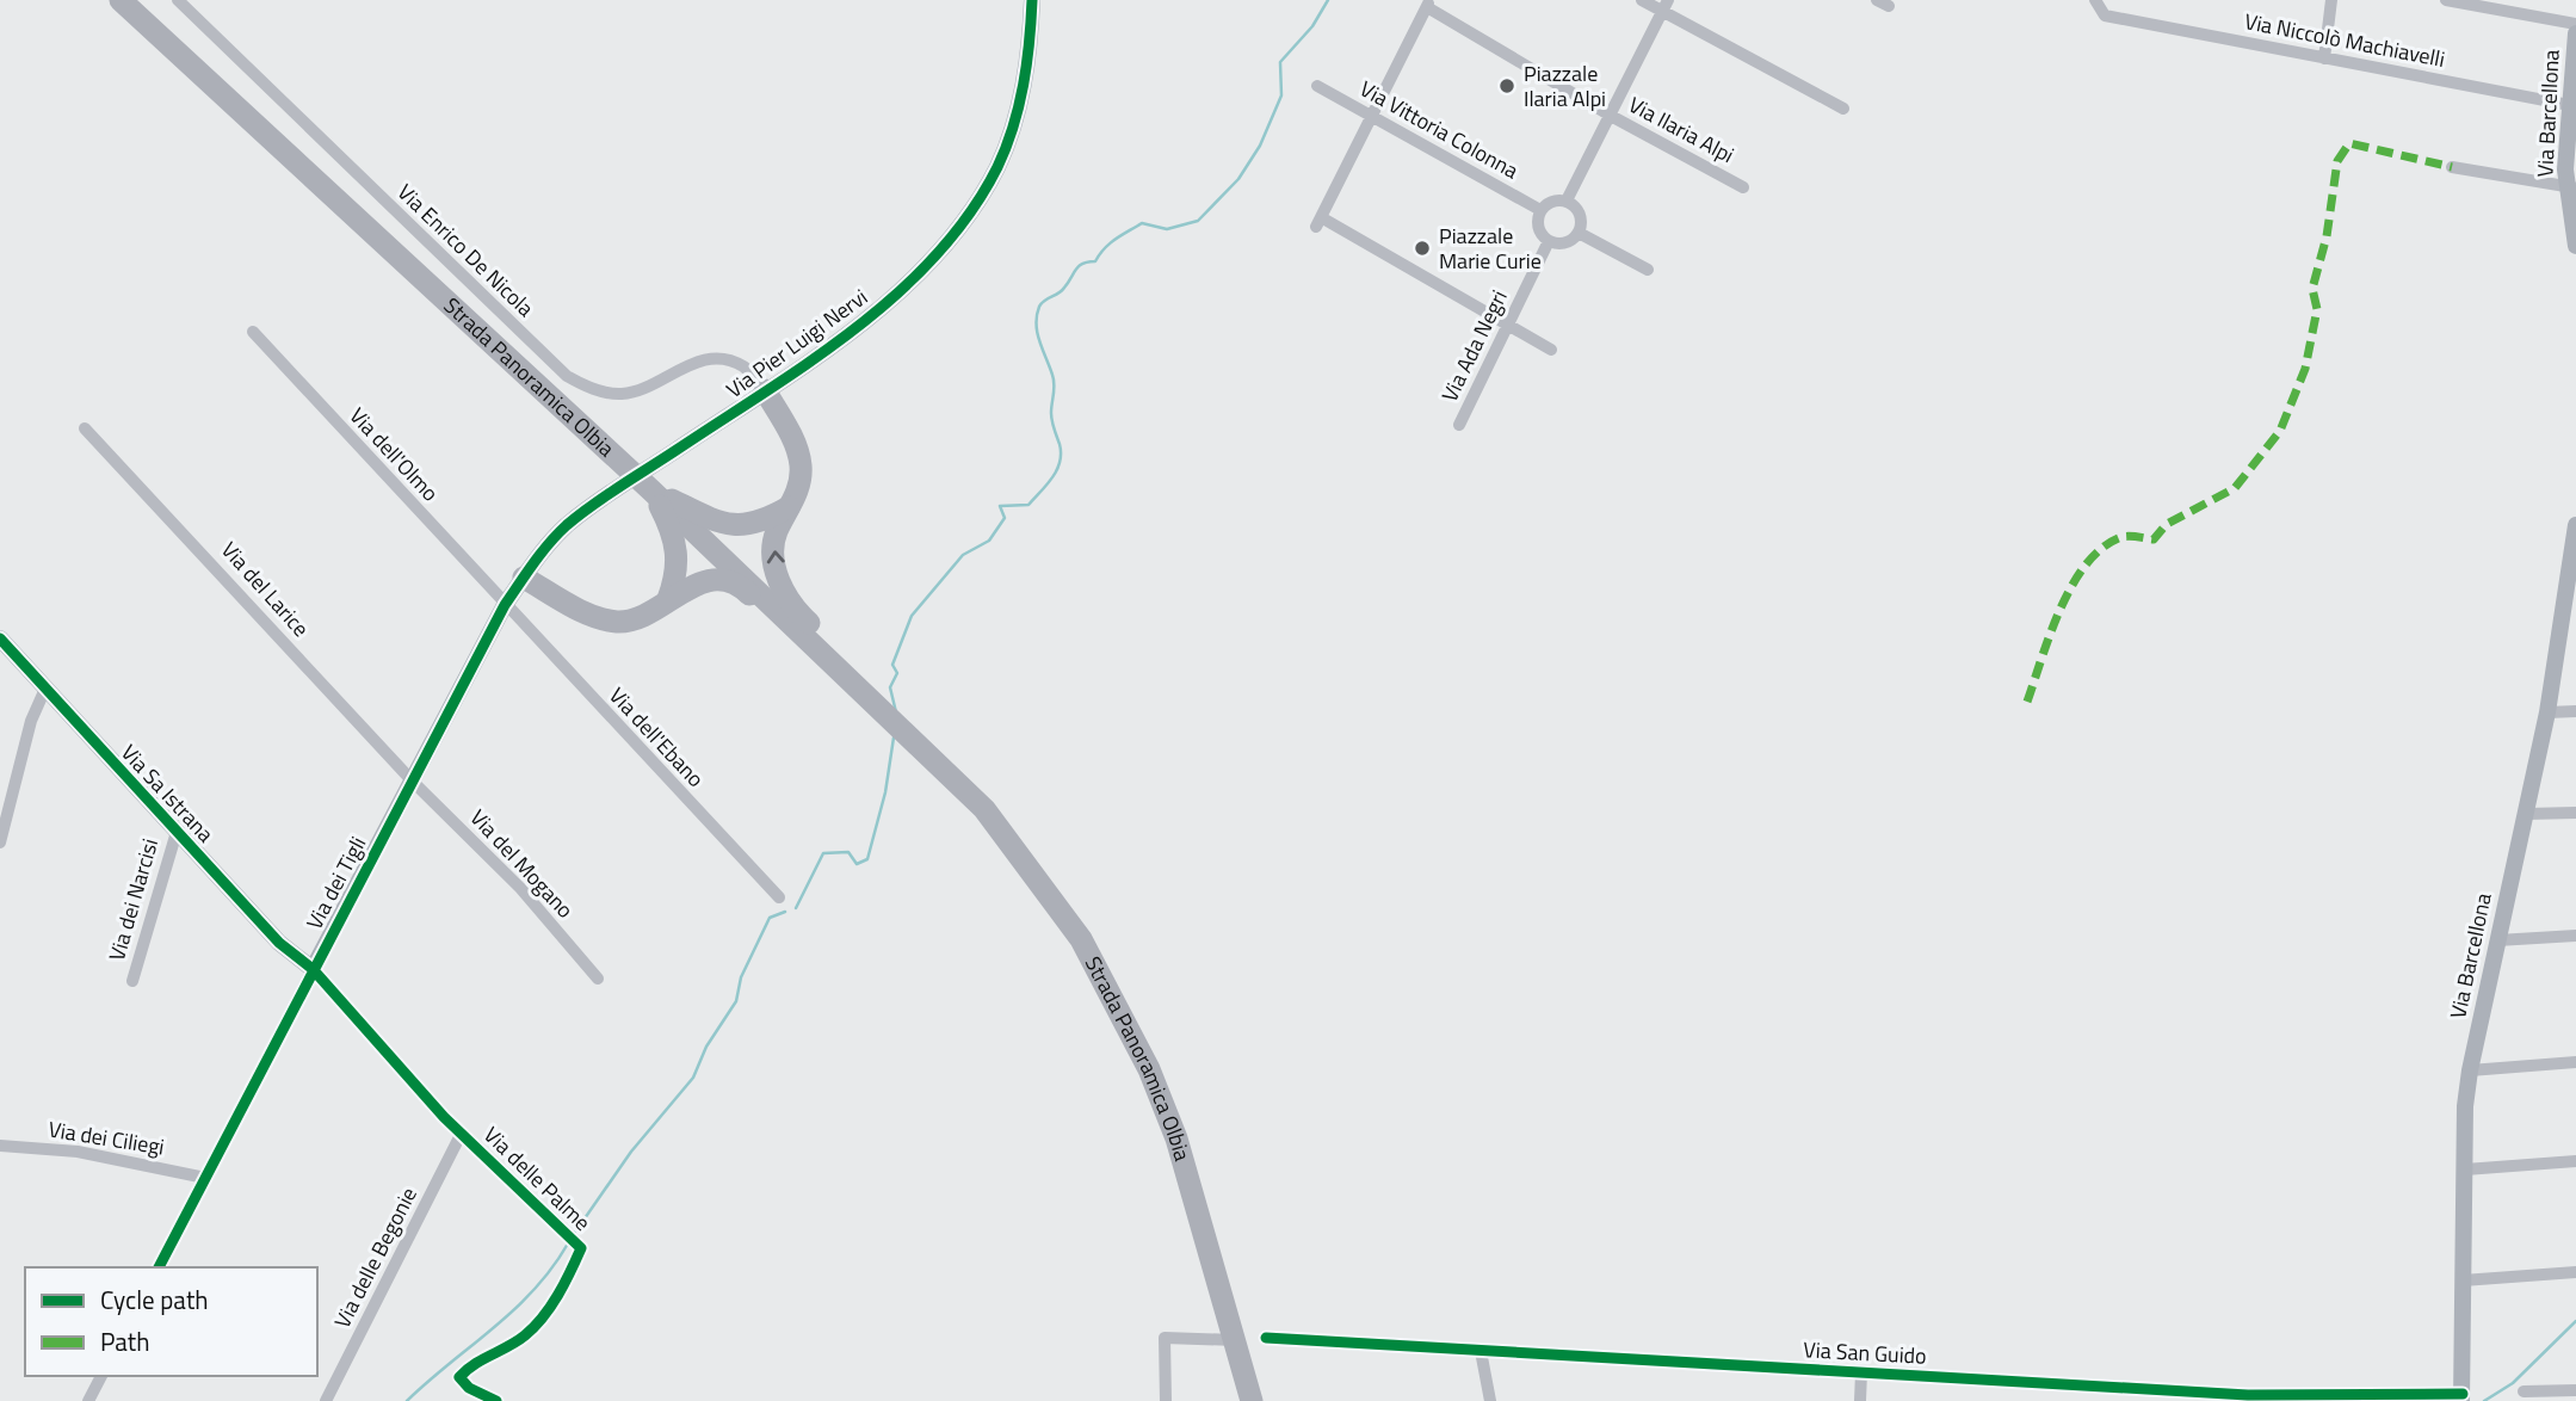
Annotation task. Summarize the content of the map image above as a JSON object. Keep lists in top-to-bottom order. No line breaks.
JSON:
{"streets":{"highway":["Strada Panoramica Olbia"],"street":["Via Niccolò Machiavelli","Via Barcellona","Via Vittoria Colonna","Via Ilaria Alpi","Via Enrico De Nicola","Via Pier Luigi Nervi","Via Ada Negri","Via dell'Olmo","Via del Larice","Via dell'Ebano","Via Sa Istrana","Via del Mogano","Via dei Tigli","Via dei Narcisi","Via dei Ciliegi","Via delle Palme","Via delle Begonie","Via San Guido"]},"crossings":[["Via Niccolò Machiavelli","Via Barcellona"],["Via Barcellona","Via San Guido"],["Via Vittoria Colonna","Via Ada Negri"],["Via Enrico De Nicola","Via Pier Luigi Nervi"],["Via Pier Luigi Nervi","Via dell'Olmo"],["Via Pier Luigi Nervi","Via dell'Ebano"],["Via Pier Luigi Nervi","Via dei Tigli"],["Via dell'Olmo","Via dell'Ebano"],["Via dell'Olmo","Via dei Tigli"],["Via del Larice","Via del Mogano"],["Via del Larice","Via dei Tigli"],["Via dell'Ebano","Via dei Tigli"],["Via Sa Istrana","Via dei Tigli"],["Via Sa Istrana","Via dei Narcisi"],["Via Sa Istrana","Via delle Palme"],["Via del Mogano","Via dei Tigli"],["Via dei Tigli","Via dei Ciliegi"],["Via dei Tigli","Via delle Palme"],["Via delle Palme","Via delle Begonie"]],"places":["Piazzale Ilaria Alpi","Piazzale Marie Curie"],"legend":["Cycle path","Path"]}
